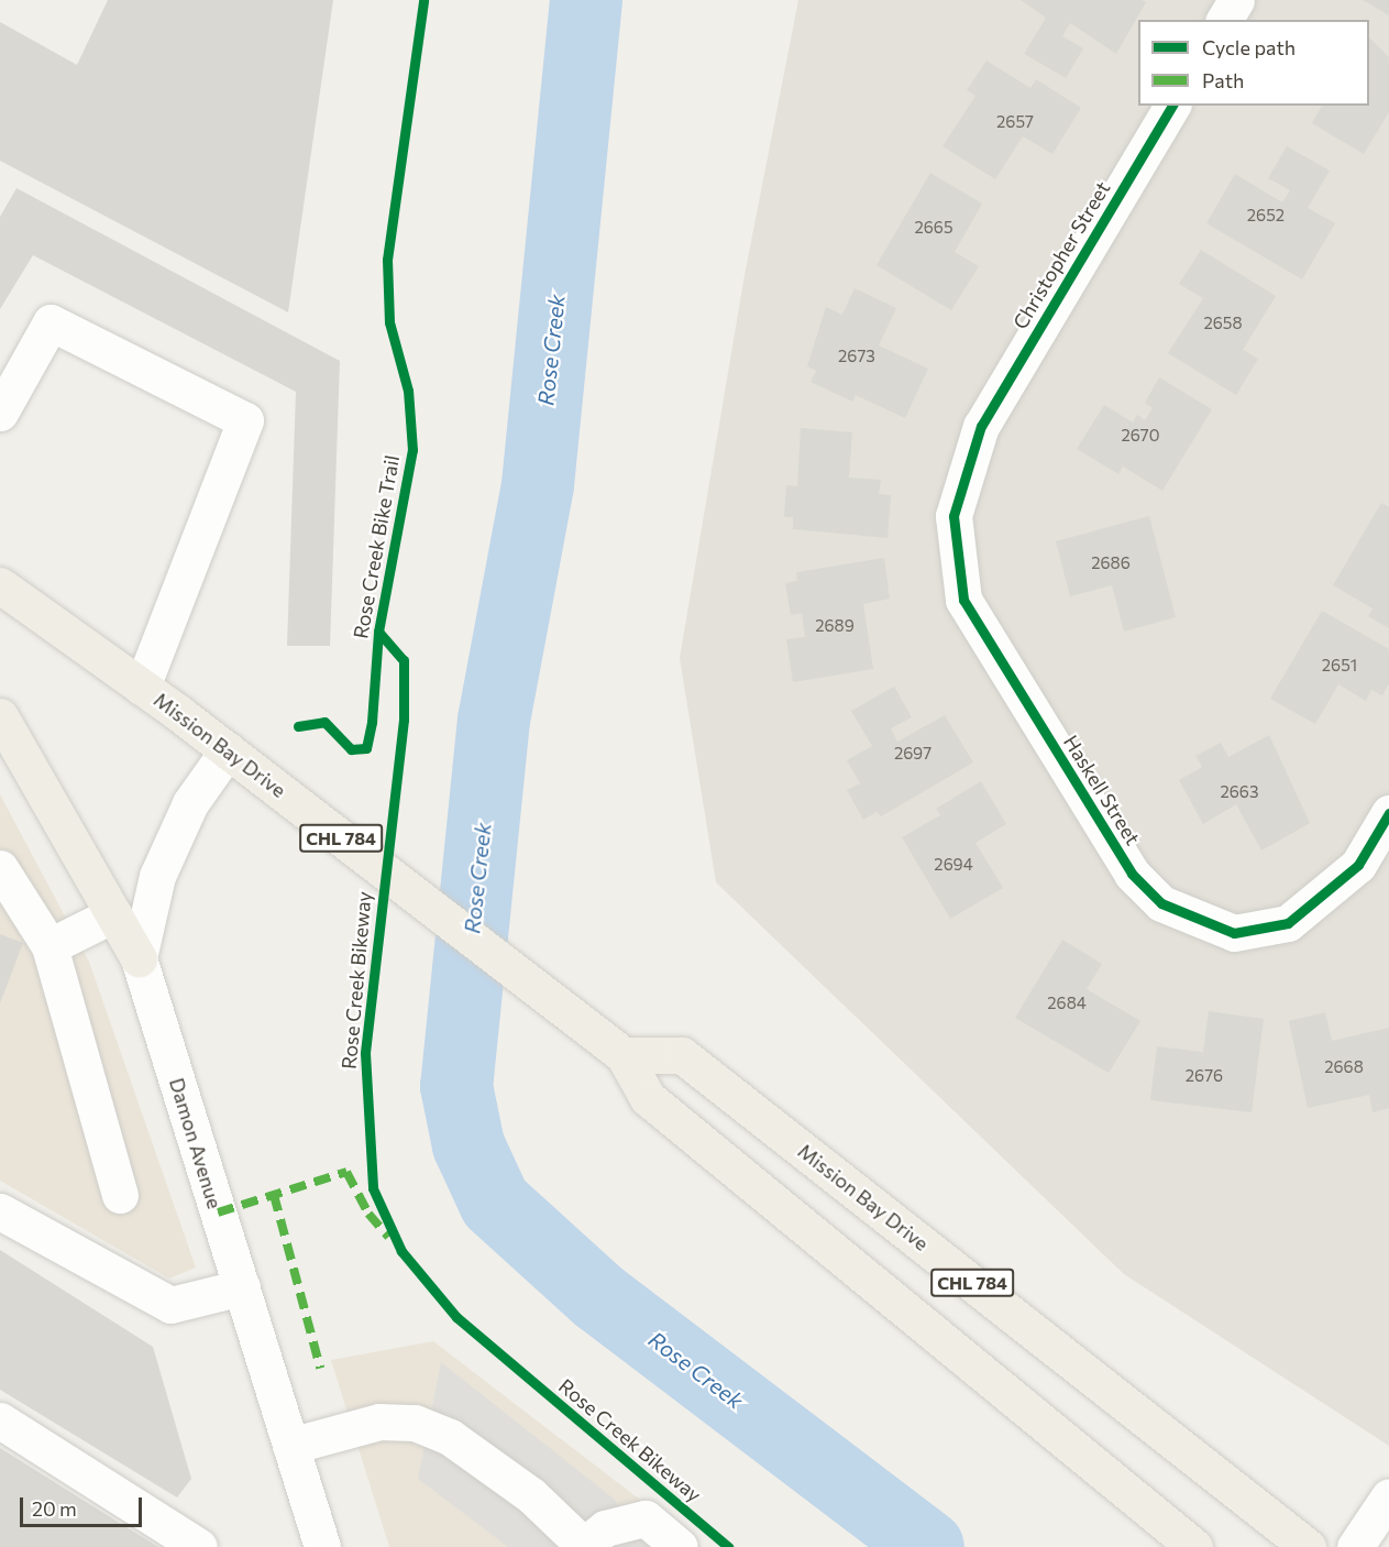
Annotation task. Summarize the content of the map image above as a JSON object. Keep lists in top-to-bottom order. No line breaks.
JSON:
{"streets":{"main road":["Mission Bay Drive","CHL 784"],"street":["Christopher Street","Haskell Street","Damon Avenue"],"cycle path":["Rose Creek Bike Trail"]},"crossings":[["Christopher Street","Haskell Street"]],"water":["Rose Creek"],"house_numbers":["2657","2652","2665","2658","2673","2670","2686","2689","2651","2697","2663","2694","2684","2668","2676"],"legend":["Cycle path","Path"],"scale_bar":"20 m"}
